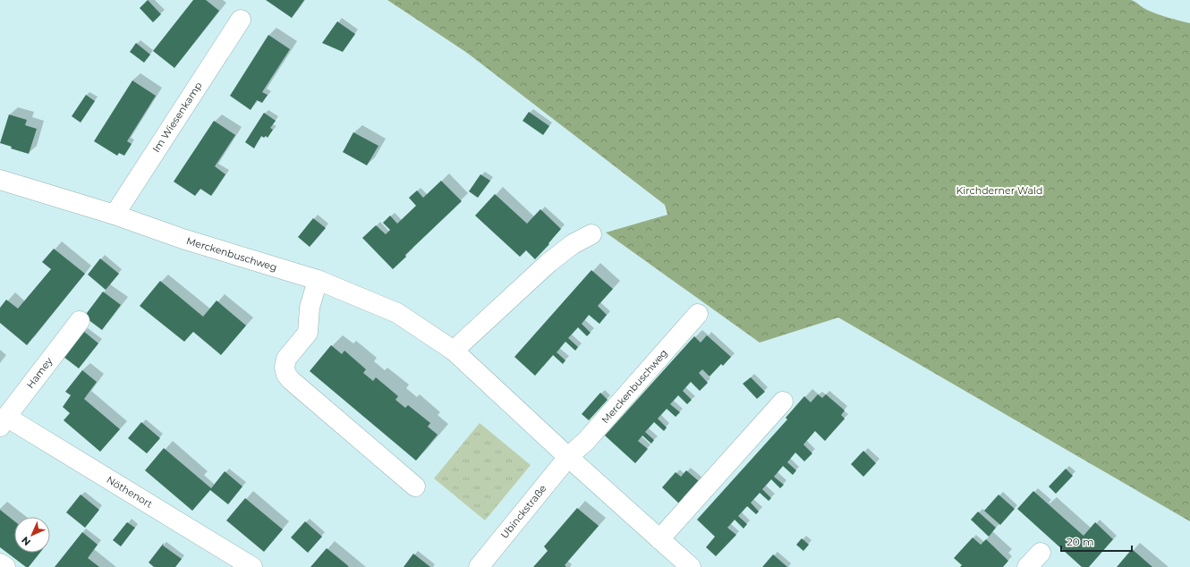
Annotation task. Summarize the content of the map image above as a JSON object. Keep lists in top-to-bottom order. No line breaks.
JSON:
{"streets":{"street":["Im Wiesenkamp","Merckenbuschweg","Hamey","Nöthenort","Ubinckstraße"]},"crossings":[["Im Wiesenkamp","Merckenbuschweg"],["Merckenbuschweg","Ubinckstraße"],["Hamey","Nöthenort"]],"parks":["Kirchderner Wald"],"scale_bar":"20 m","north":"bottom left"}
